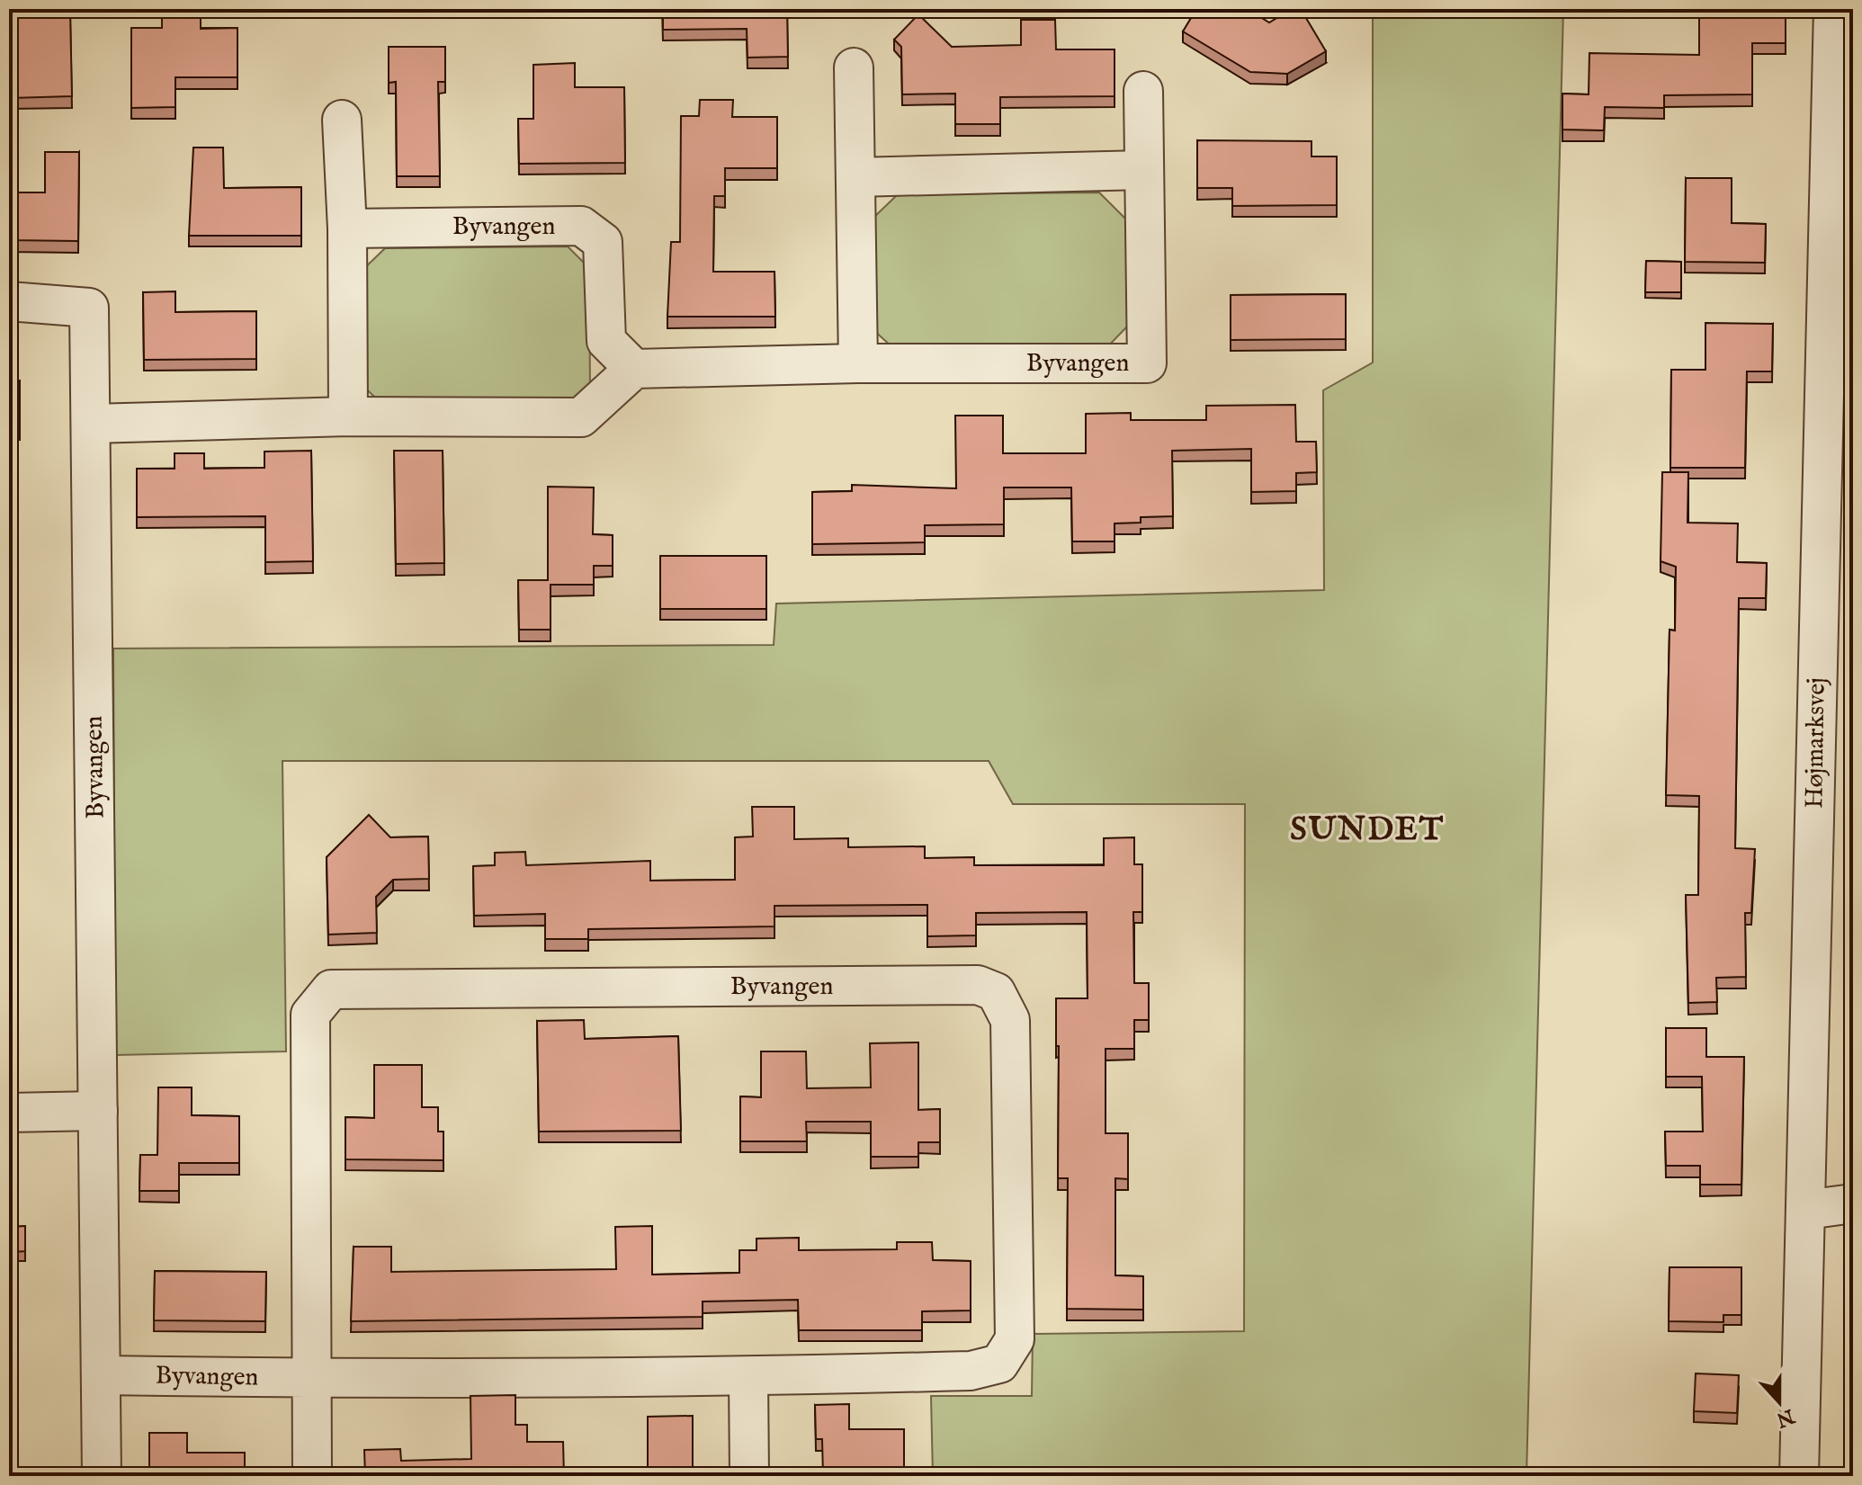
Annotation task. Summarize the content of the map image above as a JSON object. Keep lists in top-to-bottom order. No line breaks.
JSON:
{"streets":{"street":["Byvangen","Højmarksvej"]},"districts":["SUNDET"],"north":"bottom"}
